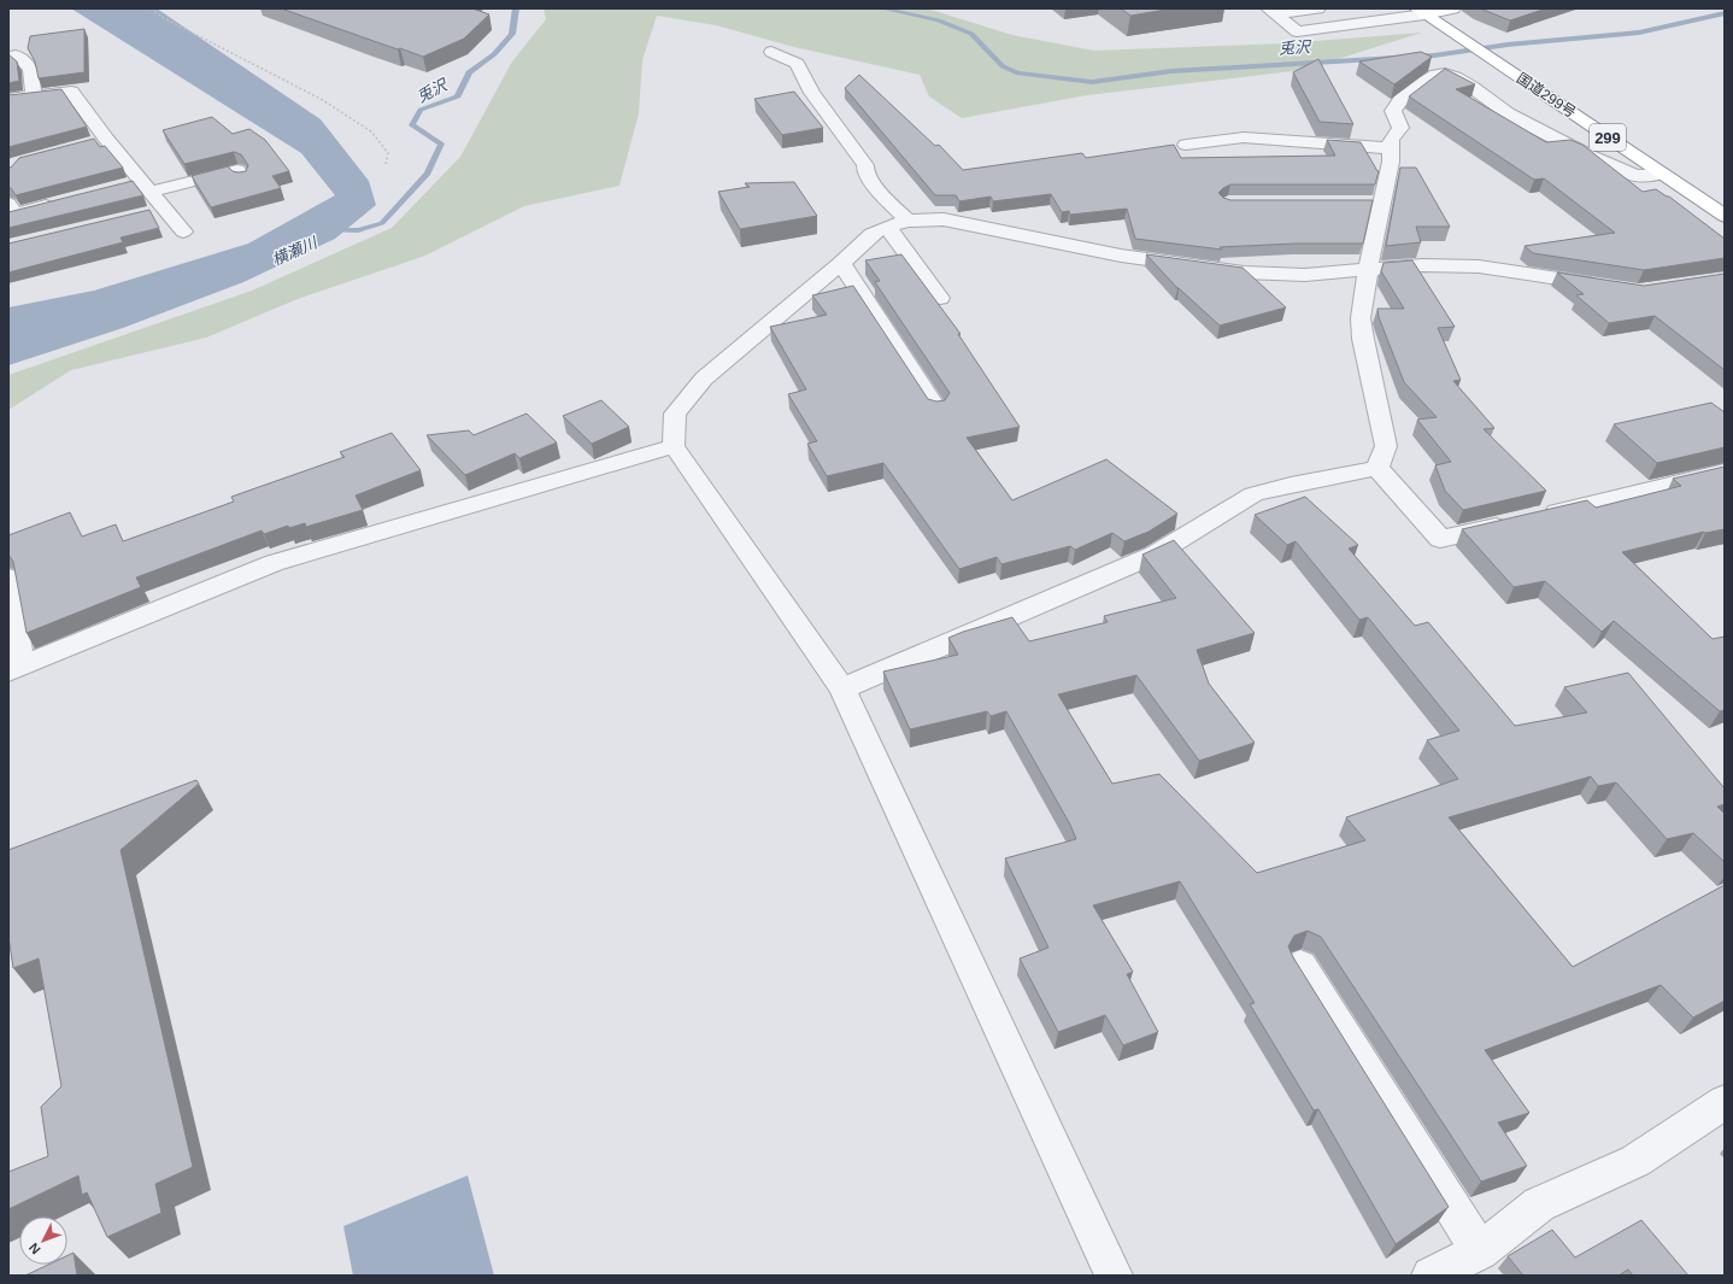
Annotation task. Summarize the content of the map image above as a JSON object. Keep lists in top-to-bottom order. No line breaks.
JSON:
{"streets":{"main road":["国道299号","299"]},"water":["兎沢","横瀬川"],"north":"bottom left"}
